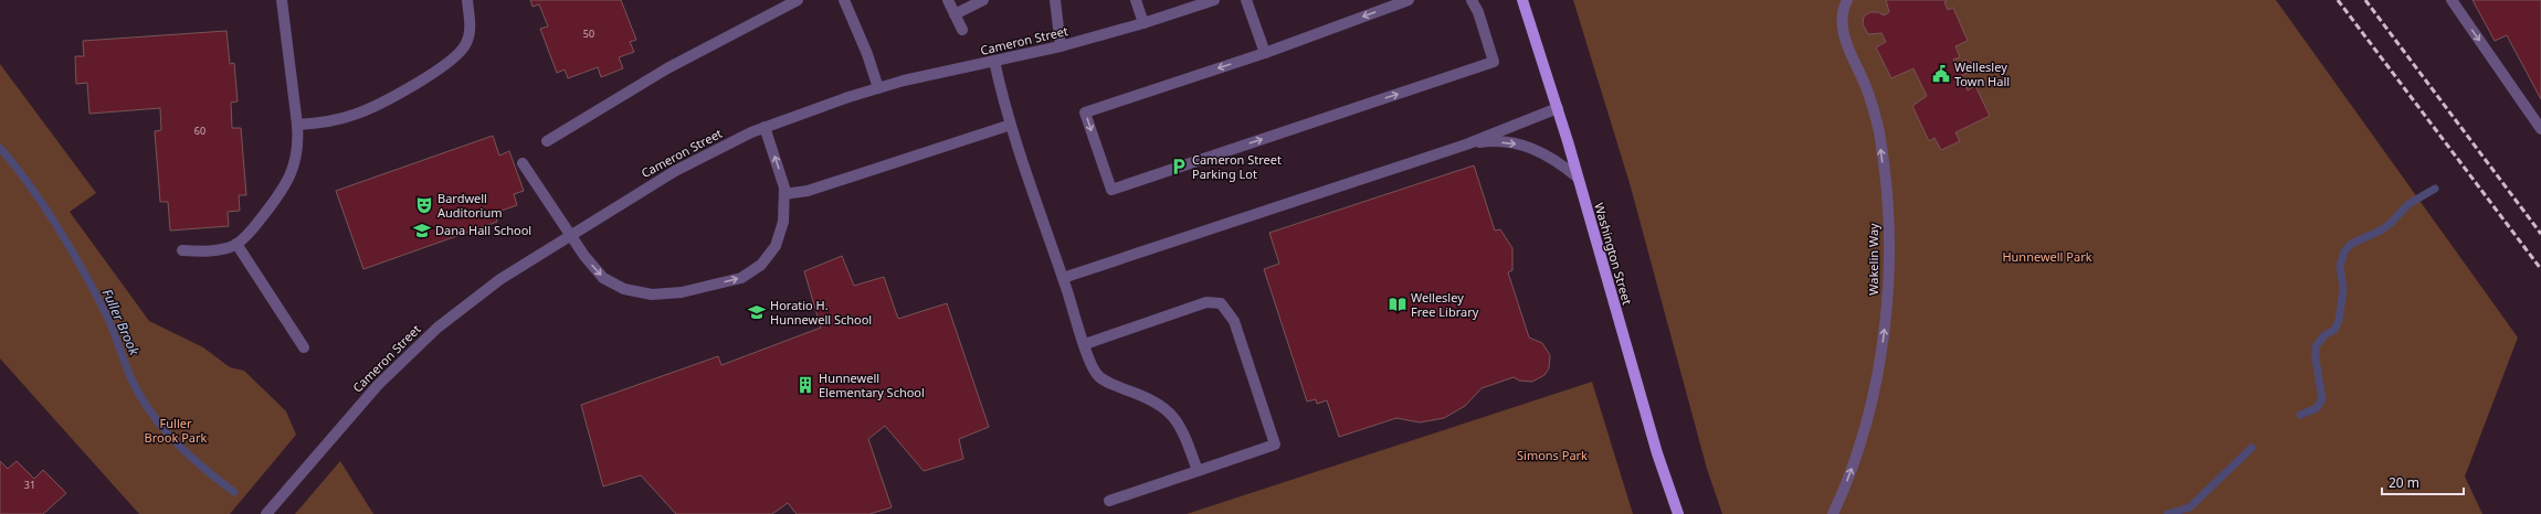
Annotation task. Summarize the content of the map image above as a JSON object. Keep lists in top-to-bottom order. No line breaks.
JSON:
{"streets":{"main road":["Washington Street"],"street":["Cameron Street","Wakelin Way"]},"one_way":["Wakelin Way"],"water":["Fuller Brook"],"parks":["Hunnewell Park","Fuller Brook Park","Simons Park"],"places":{"public building":["Wellesley Town Hall"],"parking":["Cameron Street Parking Lot"],"theatre":["Bardwell Auditorium"],"school or university":["Dana Hall School","Horatio H. Hunnewell School"],"library":["Wellesley Free Library"],"building":["Hunnewell Elementary School"]},"house_numbers":["50","60","31"],"scale_bar":"20 m"}
